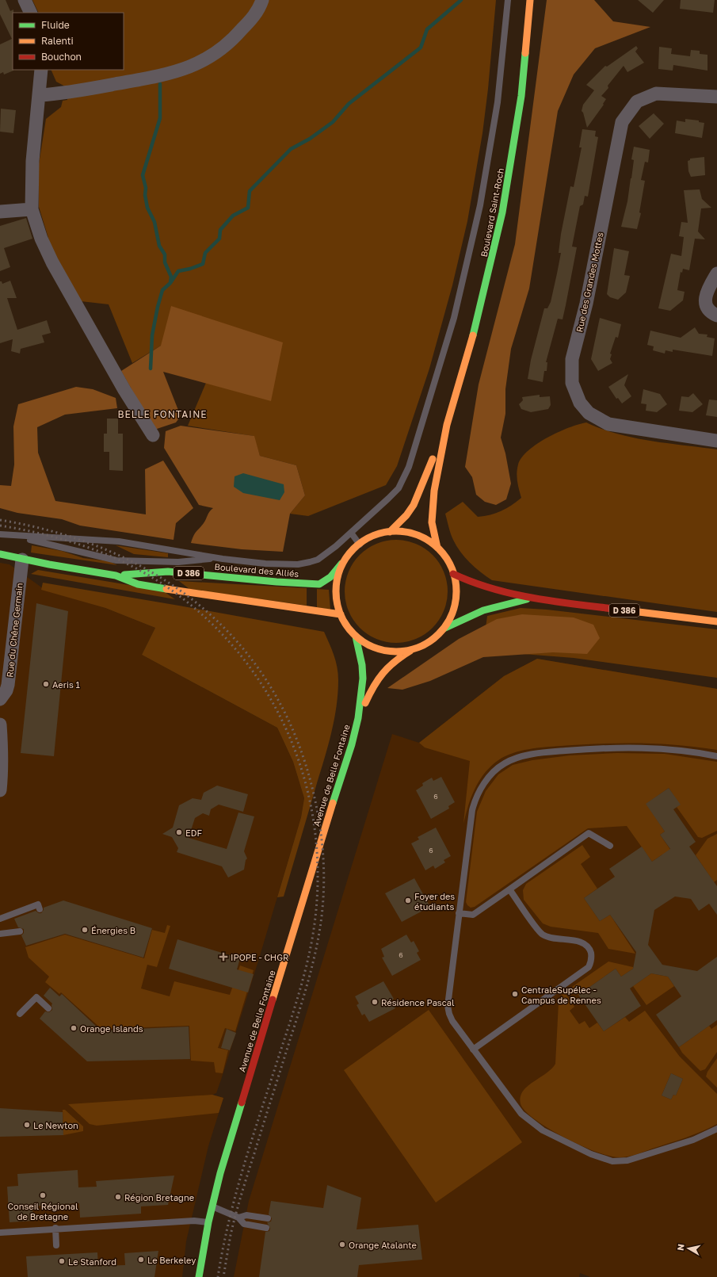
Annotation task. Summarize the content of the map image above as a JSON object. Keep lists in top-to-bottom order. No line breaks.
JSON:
{"streets":{"main road":["Boulevard Saint-Roch","Boulevard des Alliés","D 386","Avenue de Belle Fontaine"],"street":["Rue des Grandes Mottes","Rue du Chêne Germain"]},"crossings":[["Boulevard des Alliés","Rue du Chêne Germain"]],"districts":["BELLE FONTAINE"],"places":{"other":["Aeris 1","EDF","Foyer des étudiants","Énergies B","CentraleSupélec - Campus de Rennes","Résidence Pascal","Orange Islands","Le Newton","Conseil Régional de Bretagne","Région Bretagne","Orange Atalante","Le Berkeley","Le Stanford"],"health":["IPOPE - CHGR"]},"house_numbers":["6","6","6"],"legend":["Fluide","Ralenti","Bouchon"],"north":"left"}
